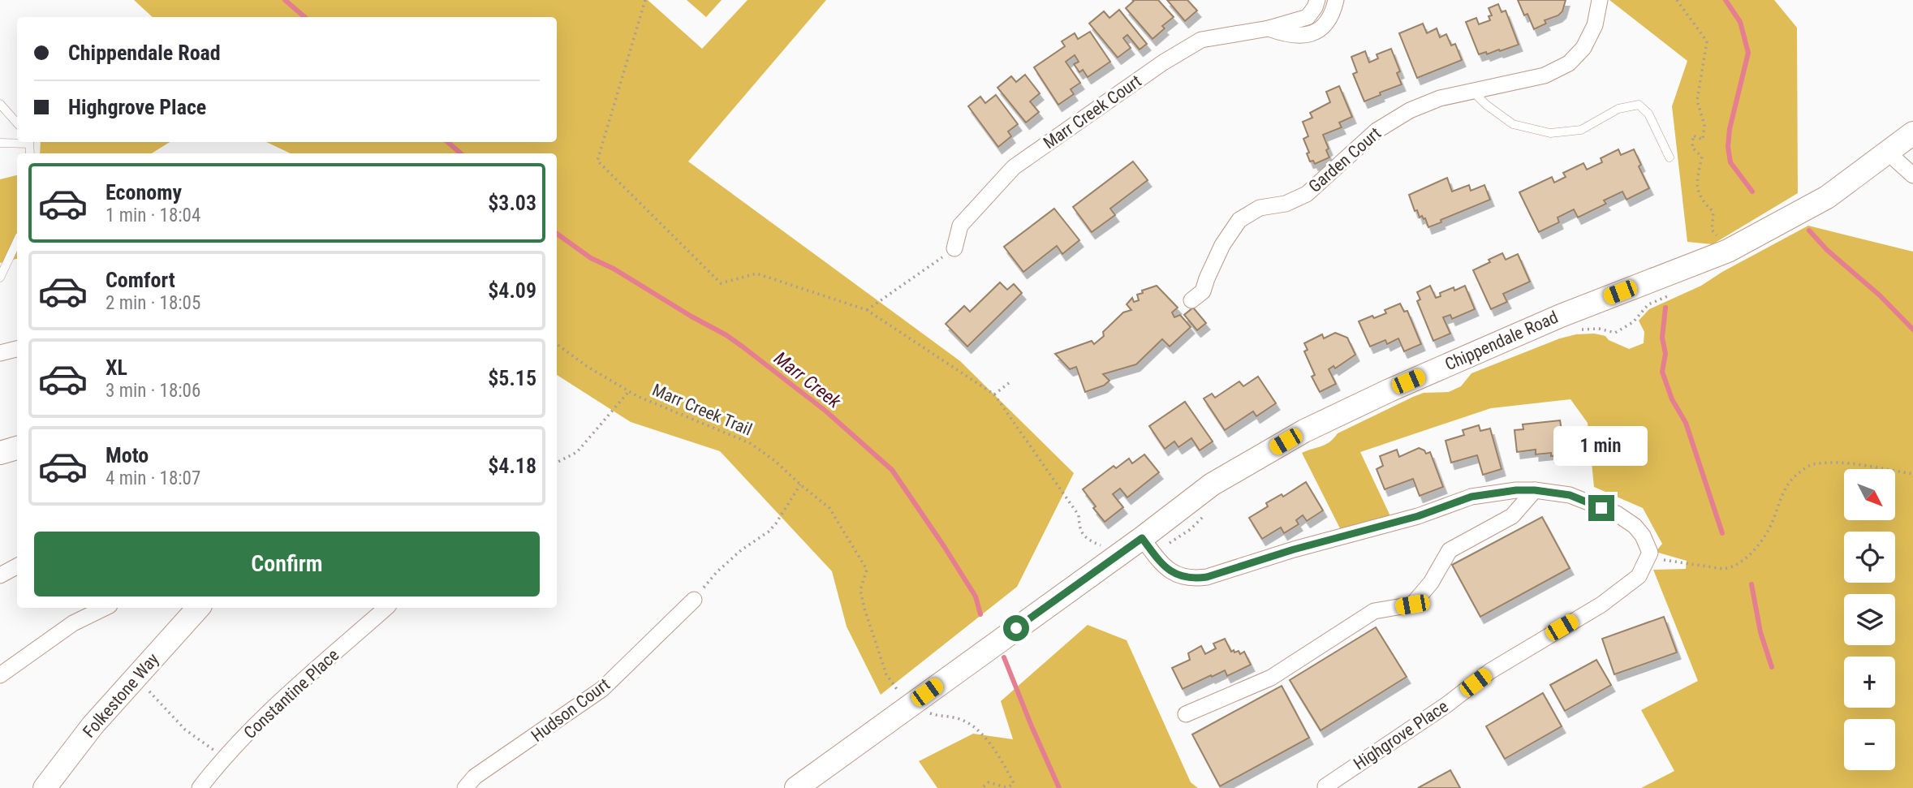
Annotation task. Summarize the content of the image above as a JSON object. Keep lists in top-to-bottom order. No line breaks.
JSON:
{"streets":{"street":["Marr Creek Court","Garden Court","Chippendale Road","Constantine Place","Folkestone Way","Hudson Court","Highgrove Place"],"path":["Marr Creek Trail"]},"water":["Marr Creek"],"north":"bottom right","page":{"banner":["Chippendale Road","Highgrove Place"],"list":[{"name":"Economy","note":"1 min · 18:04","value":"$3.03"},{"name":"Comfort","note":"2 min · 18:05","value":"$4.09"},{"name":"XL","note":"3 min · 18:06","value":"$5.15"},{"name":"Moto","note":"4 min · 18:07","value":"$4.18"}],"bubble":"1 min","map_buttons":["+","−"],"buttons":"Confirm"}}
